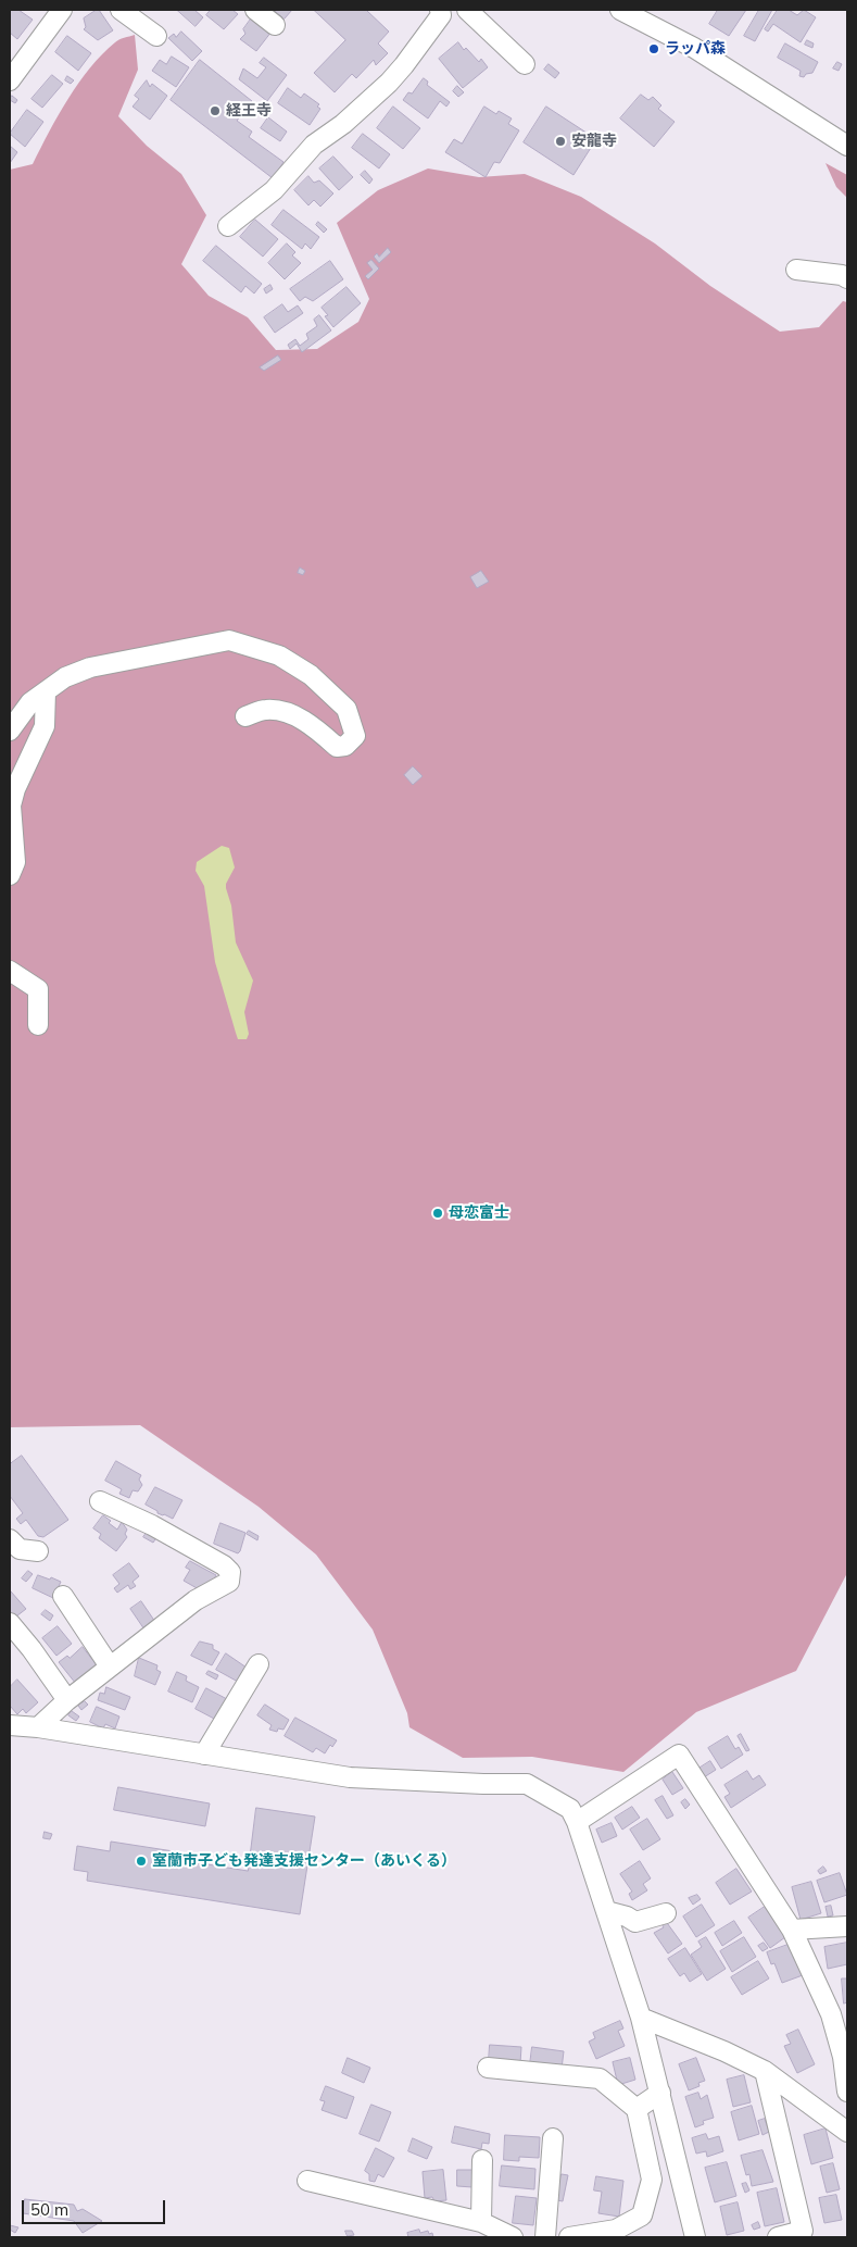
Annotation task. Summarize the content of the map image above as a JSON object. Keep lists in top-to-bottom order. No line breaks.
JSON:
{"places":["ラッパ森","経王寺","安龍寺","母恋富士","室蘭市子ども発達支援センター（あいくる）"],"scale_bar":"50 m"}
